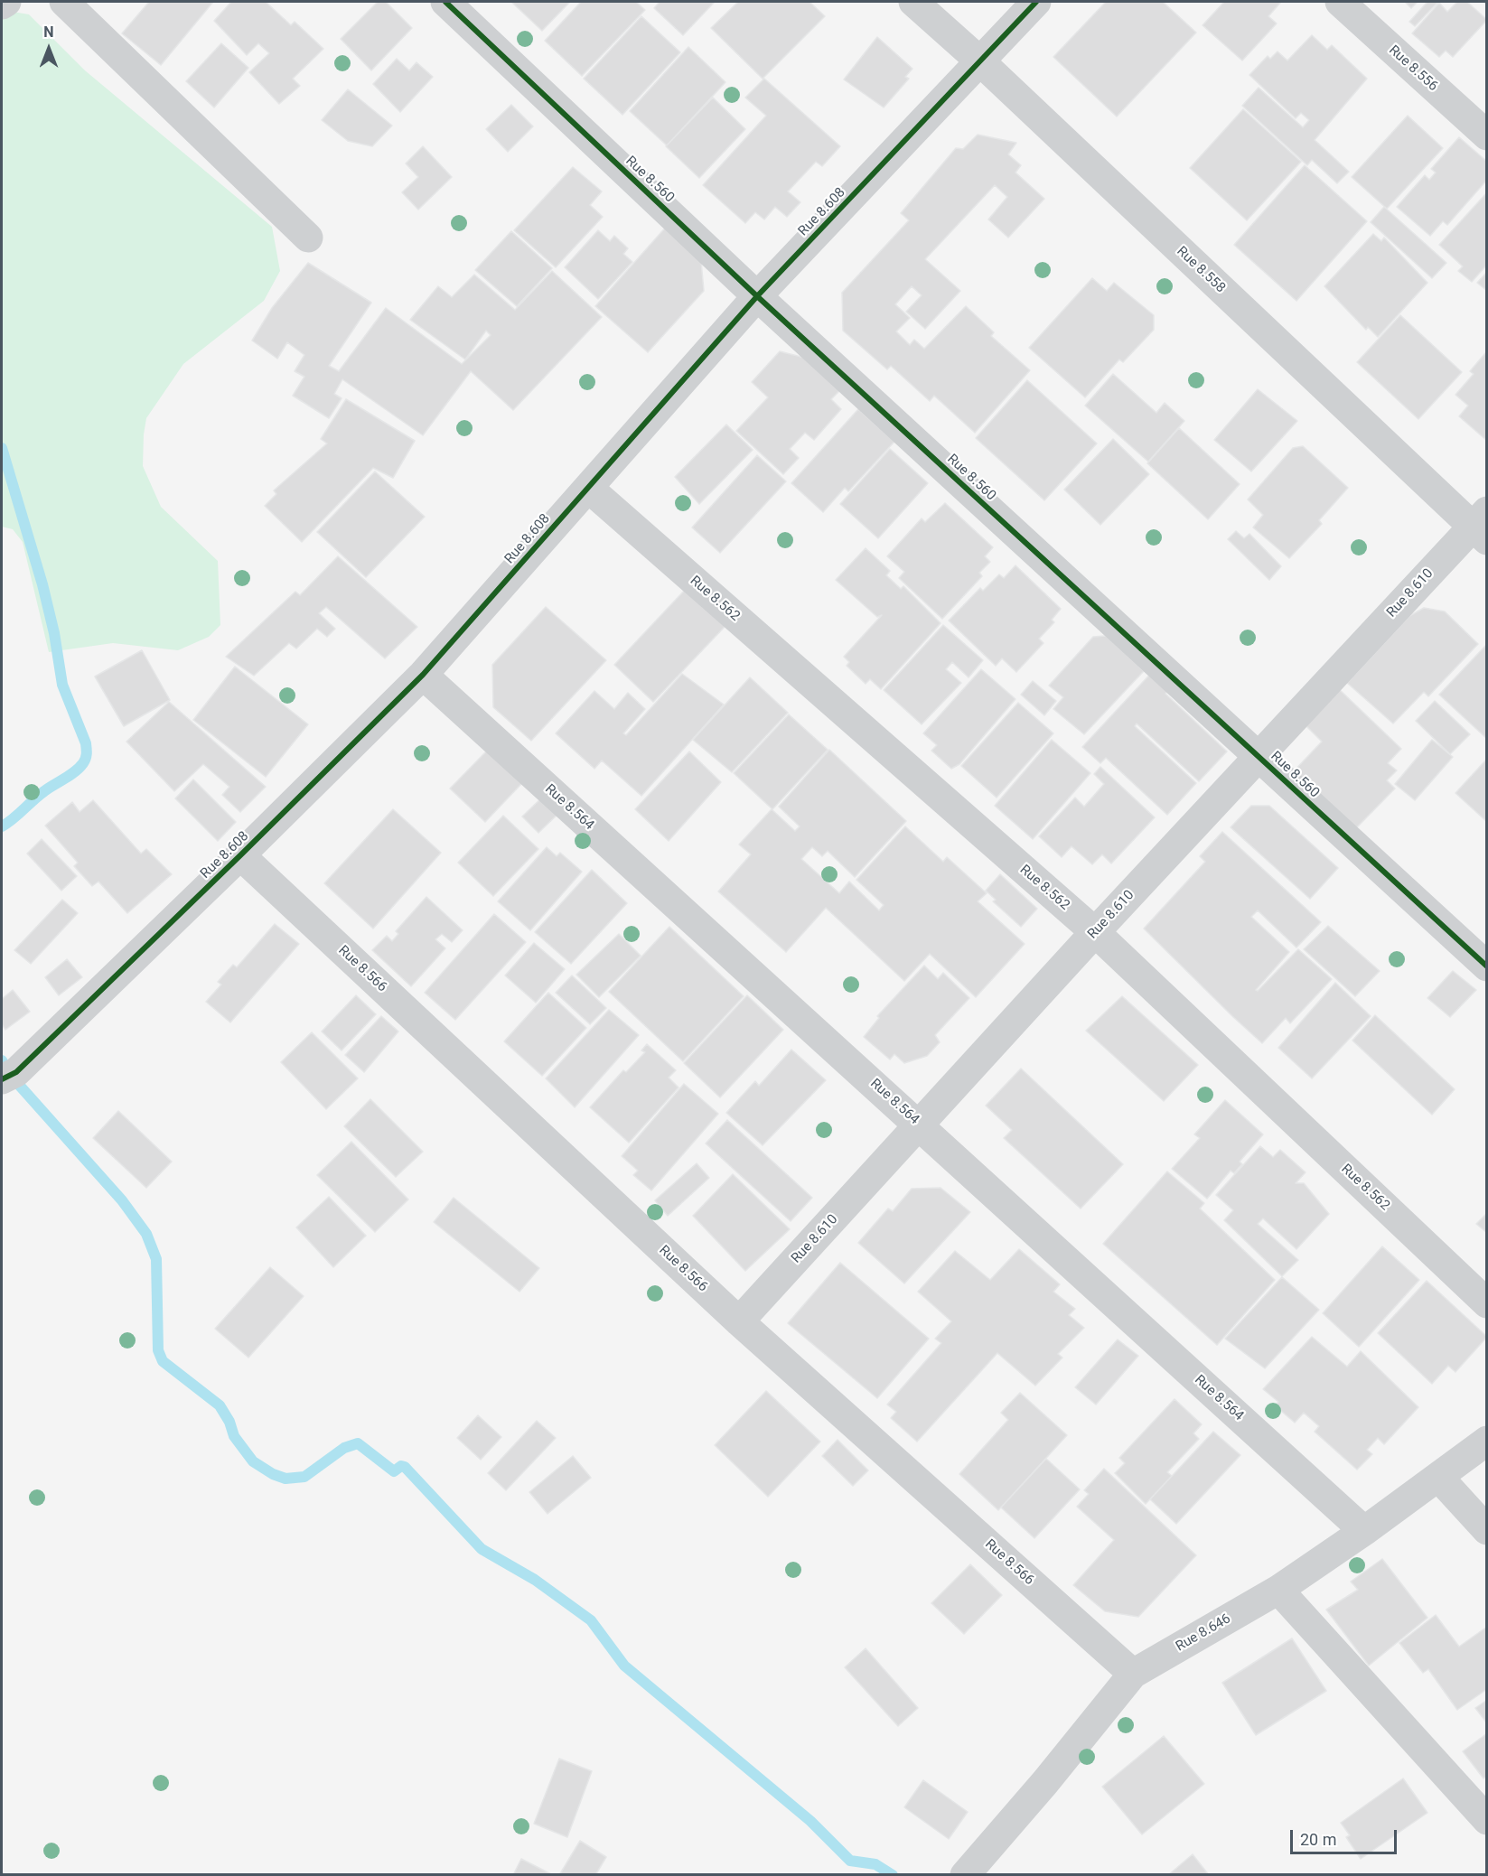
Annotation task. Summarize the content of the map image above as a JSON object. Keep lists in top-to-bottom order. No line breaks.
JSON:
{"streets":{"street":["Rue 8.556","Rue 8.560","Rue 8.608","Rue 8.558","Rue 8.610","Rue 8.562","Rue 8.564","Rue 8.566","Rue 8.646"]},"crossings":[["Rue 8.560","Rue 8.608"],["Rue 8.560","Rue 8.610"],["Rue 8.608","Rue 8.558"],["Rue 8.608","Rue 8.562"],["Rue 8.608","Rue 8.564"],["Rue 8.608","Rue 8.566"],["Rue 8.558","Rue 8.610"],["Rue 8.610","Rue 8.562"],["Rue 8.610","Rue 8.564"],["Rue 8.610","Rue 8.566"],["Rue 8.564","Rue 8.646"],["Rue 8.566","Rue 8.646"]],"scale_bar":"20 m","north":"top"}
